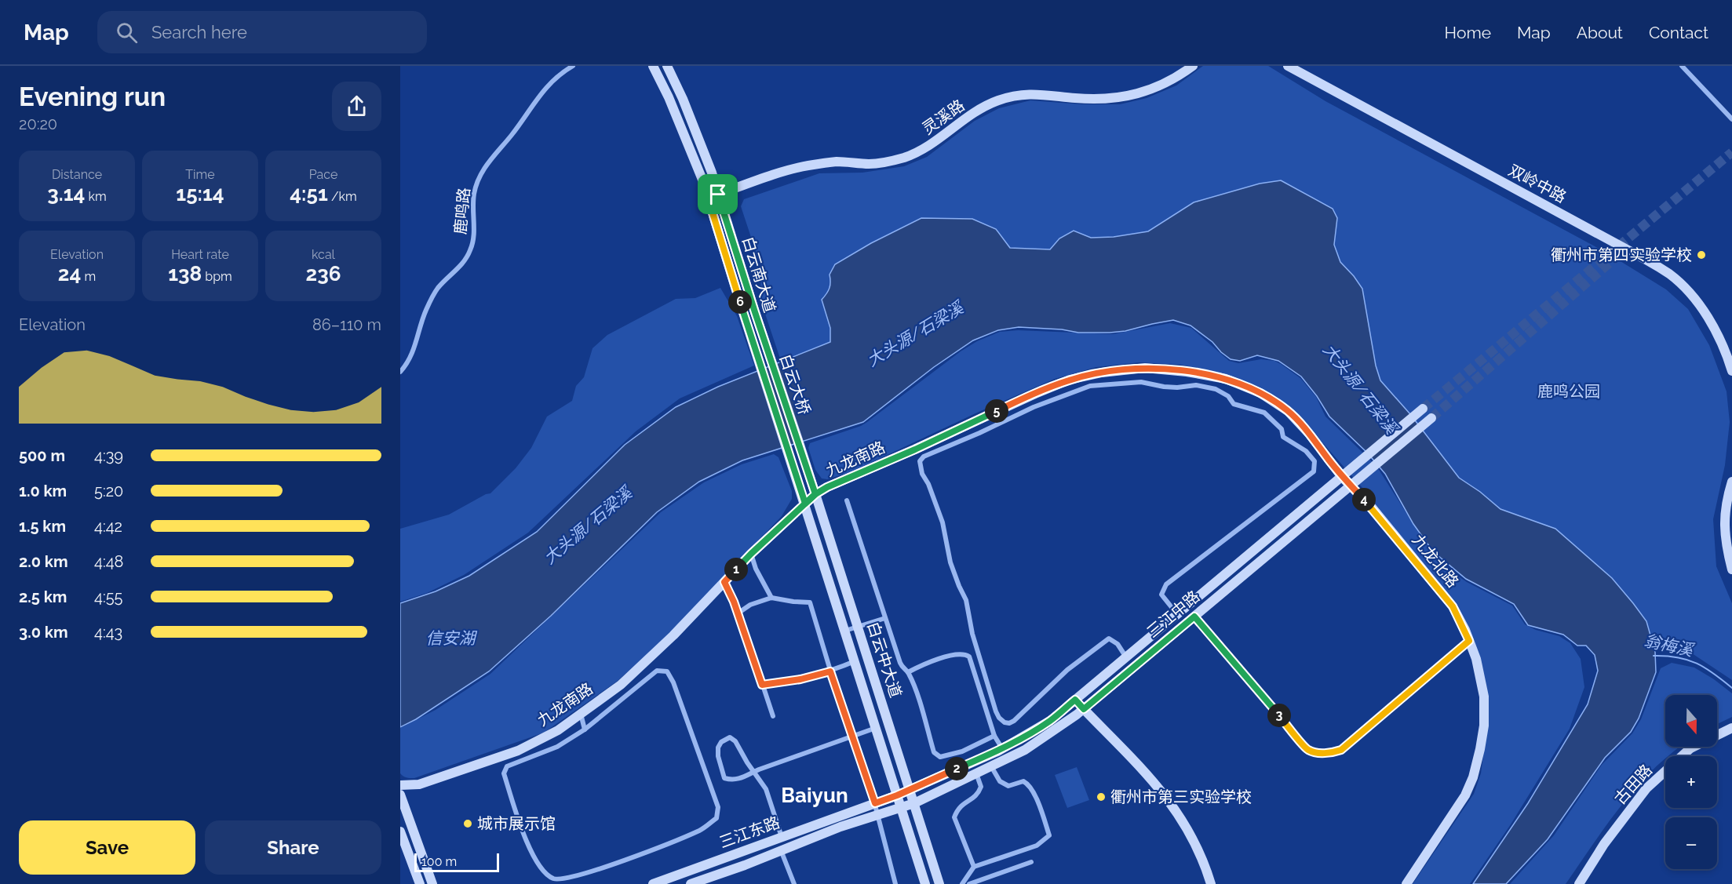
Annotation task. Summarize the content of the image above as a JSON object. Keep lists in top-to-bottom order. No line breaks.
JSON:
{"streets":{"main road":["灵溪路","双岭中路","白云南大道","白云大桥","九龙南路","九龙北路","三江中路","白云中大道","古田路","三江东路"],"street":["鹿鸣路"]},"crossings":[["灵溪路","白云南大道"],["白云南大道","白云大桥"],["白云大桥","白云中大道"],["九龙南路","九龙北路"],["九龙南路","三江中路"],["九龙南路","白云中大道"],["九龙北路","三江中路"],["三江中路","白云中大道"],["三江中路","三江东路"],["白云中大道","三江东路"]],"districts":["Baiyun"],"water":["大头源/石梁溪","信安湖","翁梅溪"],"parks":["鹿鸣公园"],"places":["衢州市第四实验学校","衢州市第三实验学校","城市展示馆"],"scale_bar":"100 m","north":"bottom","page":{"header":"Map","search":"Search here","nav":["Home","Map","About","Contact"],"heading":["Evening run","20:20"],"stats":[["Distance","3.14 km"],["Time","15:14"],["Pace","4:51 /km"],["Elevation","24 m"],["Heart rate","138 bpm"],["kcal","236"]],"pins":["6","5","4","1","3","2"],"chart":["Elevation","86–110 m"],"list":[{"name":"500 m","note":"4:39"},{"name":"1.0 km","note":"5:20"},{"name":"1.5 km","note":"4:42"},{"name":"2.0 km","note":"4:48"},{"name":"2.5 km","note":"4:55"},{"name":"3.0 km","note":"4:43"}],"map_buttons":["+","−"],"buttons":["Save","Share"],"scale":"100 m"}}
